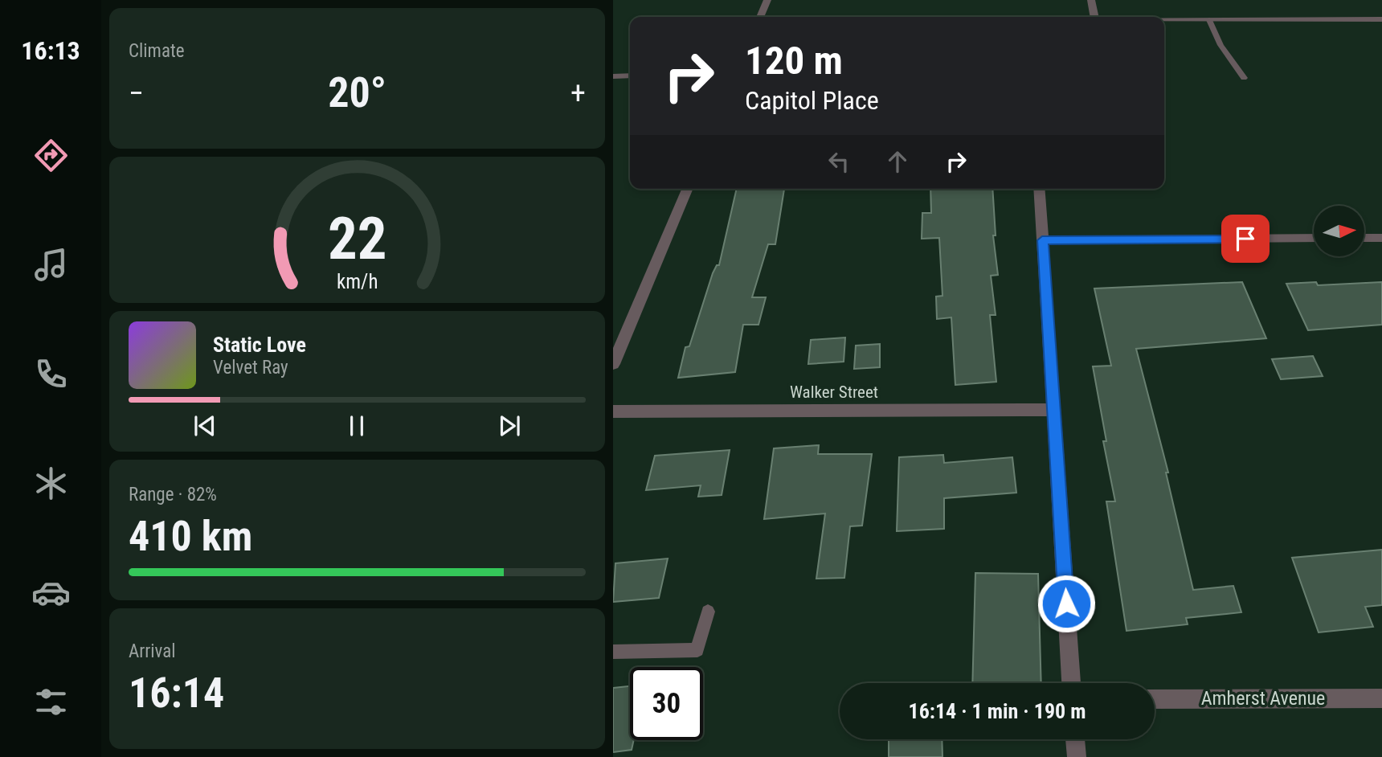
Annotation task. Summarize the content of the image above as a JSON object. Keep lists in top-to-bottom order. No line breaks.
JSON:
{"streets":{"street":["Walker Street","Amherst Avenue"]},"north":"right","page":{"tabs":"16:13","tile":["Climate",["Range · 82%","410 km"],["Arrival","16:14"]],"turn":["120 m","Capitol Place"],"heat":["−","20°","+"],"song":["Static Love","Velvet Ray"],"limit":"30","trip":"16:14 · 1 min · 190 m","gauge":["22","km/h"]}}
